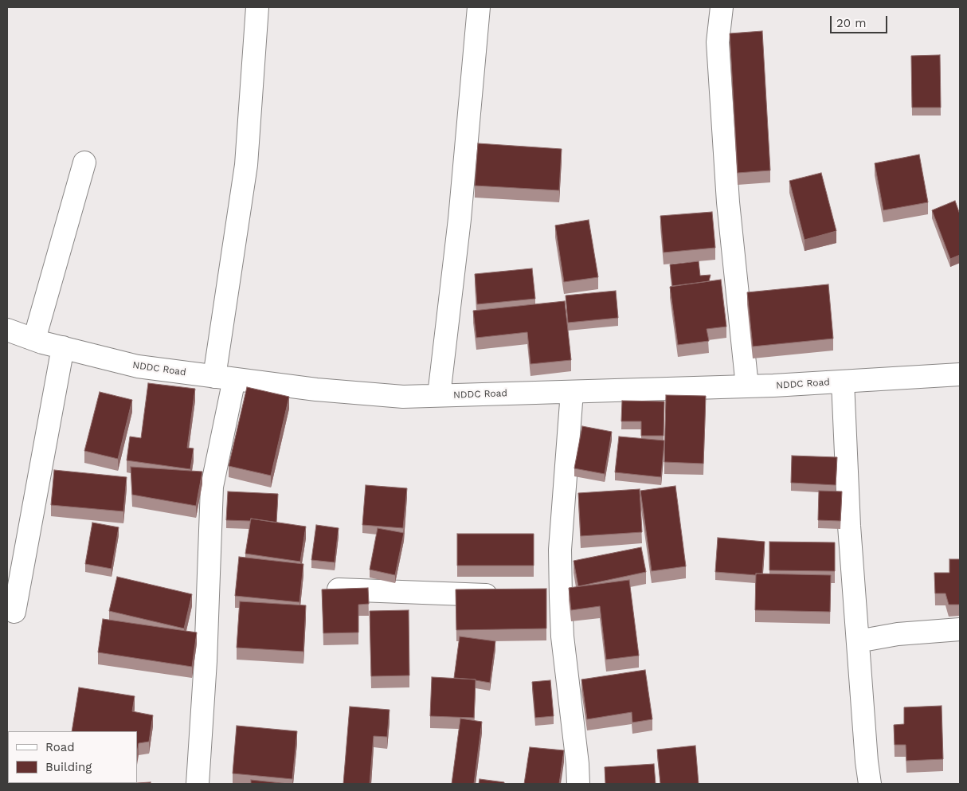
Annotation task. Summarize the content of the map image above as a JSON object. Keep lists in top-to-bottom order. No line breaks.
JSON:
{"streets":{"street":["NDDC Road"]},"legend":["Road","Building"],"scale_bar":"20 m"}
